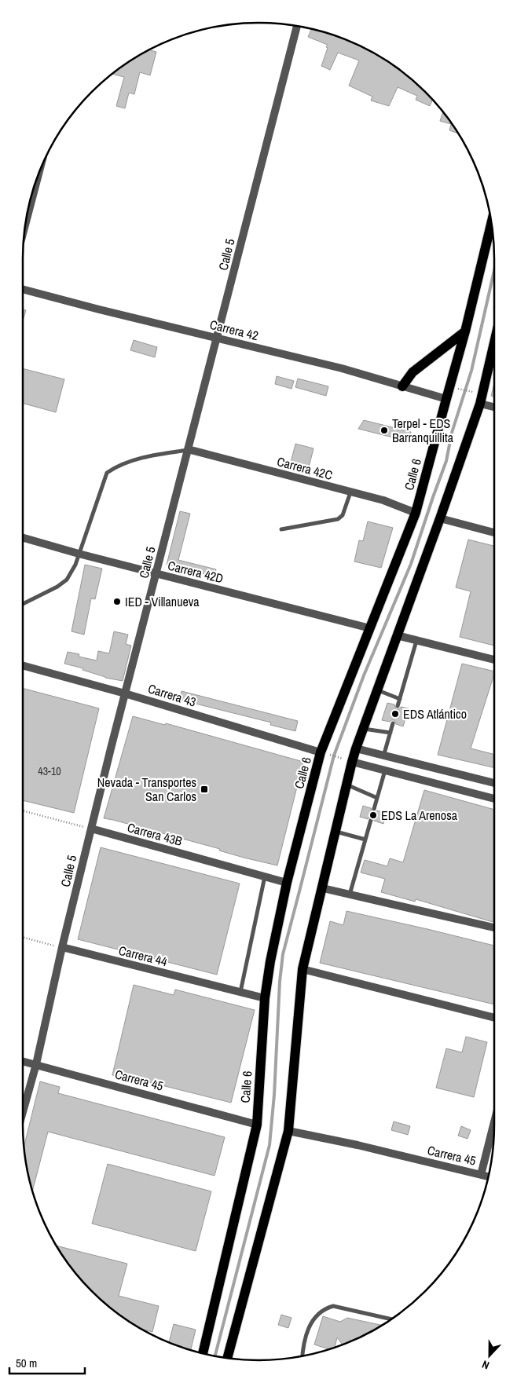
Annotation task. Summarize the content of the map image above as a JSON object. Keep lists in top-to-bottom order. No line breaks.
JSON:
{"streets":{"main road":["Calle 6"],"street":["Calle 5","Carrera 42","Carrera 42C","Carrera 42D","Carrera 43","Carrera 43B","Carrera 44","Carrera 45"]},"crossings":[["Calle 5","Carrera 42"],["Calle 5","Carrera 42C"],["Calle 5","Carrera 42D"],["Calle 5","Carrera 43"],["Calle 5","Carrera 43B"],["Calle 5","Carrera 44"],["Calle 5","Carrera 45"],["Carrera 42","Calle 6"],["Carrera 42C","Calle 6"],["Calle 6","Carrera 42D"],["Calle 6","Carrera 43"],["Calle 6","Carrera 43B"],["Calle 6","Carrera 44"],["Calle 6","Carrera 45"]],"places":{"other":["Terpel - EDS Barranquillita","IED - Villanueva","EDS Atlántico","EDS La Arenosa"],"transit":["Nevada - Transportes San Carlos"]},"house_numbers":["43-10"],"scale_bar":"50 m","north":"bottom"}
